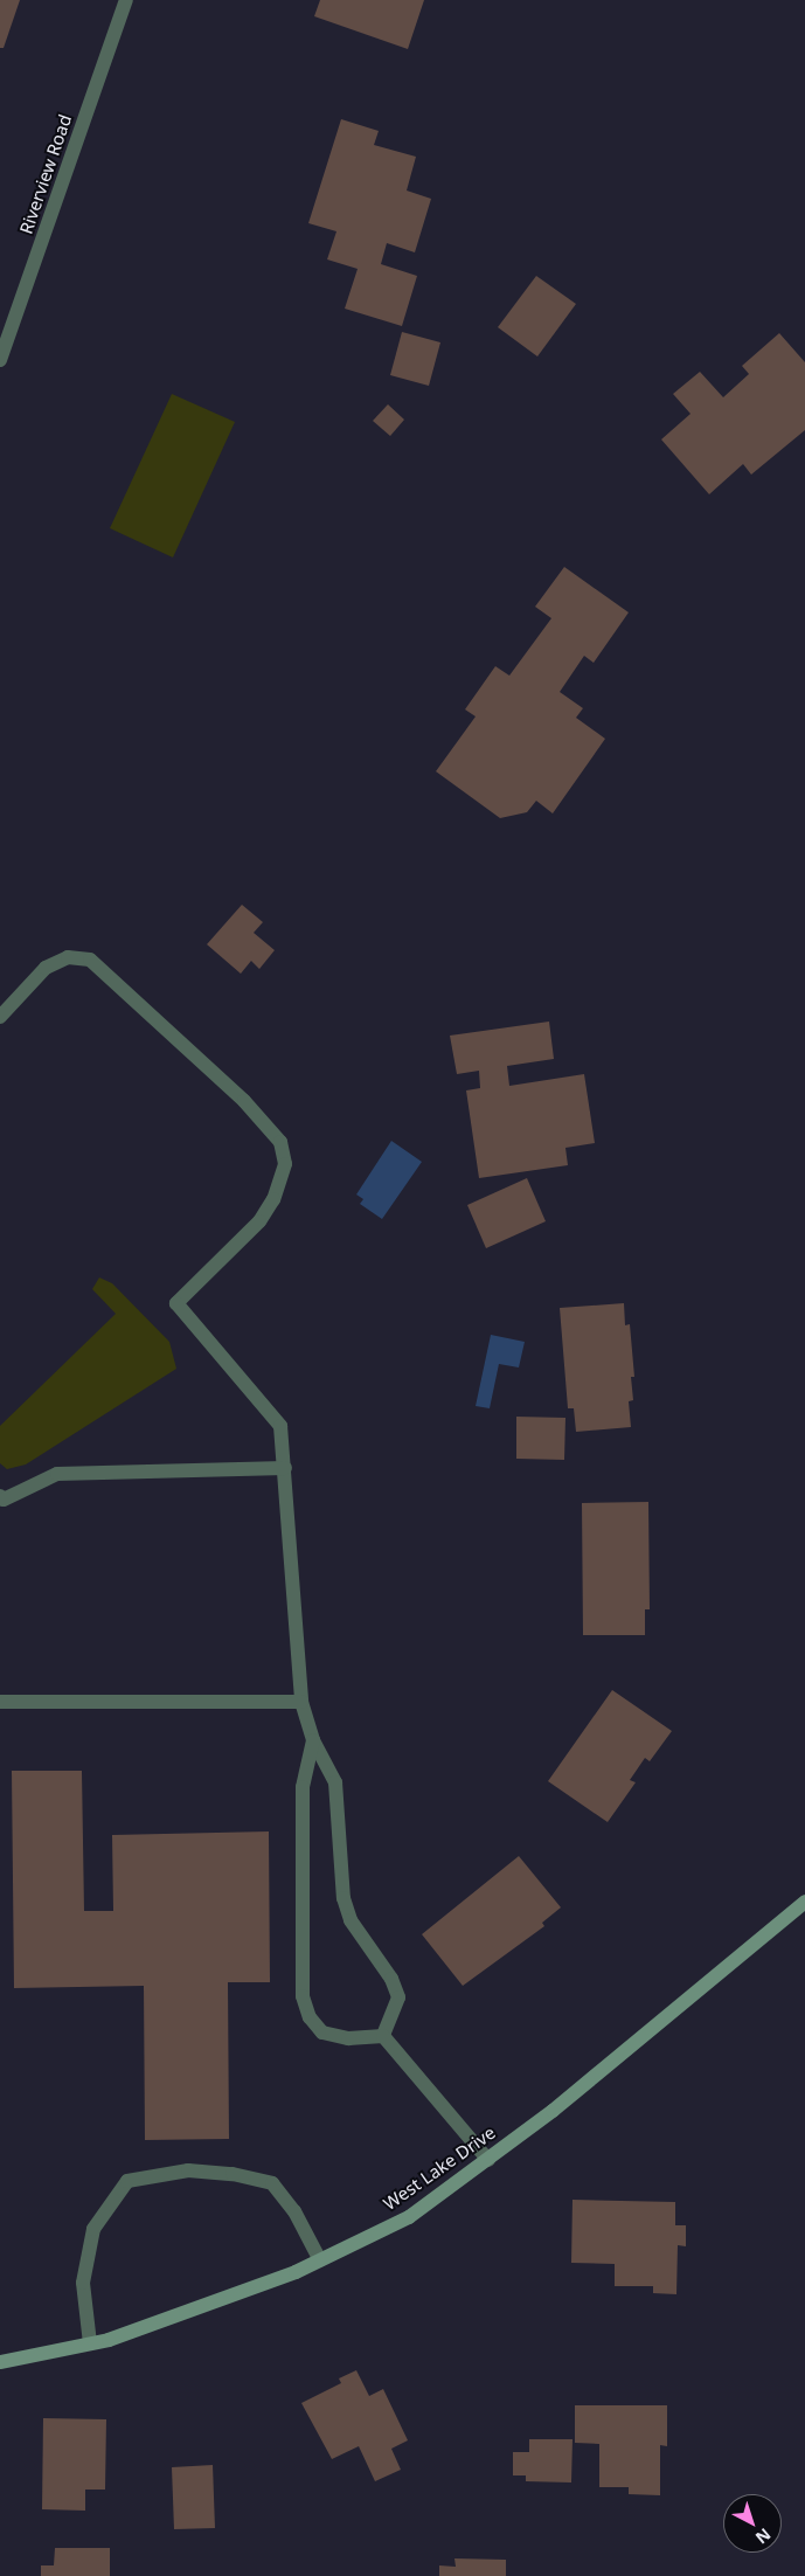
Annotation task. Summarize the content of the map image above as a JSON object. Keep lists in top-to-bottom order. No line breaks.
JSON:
{"streets":{"main road":["West Lake Drive"],"street":["Riverview Road"]},"north":"bottom right"}
